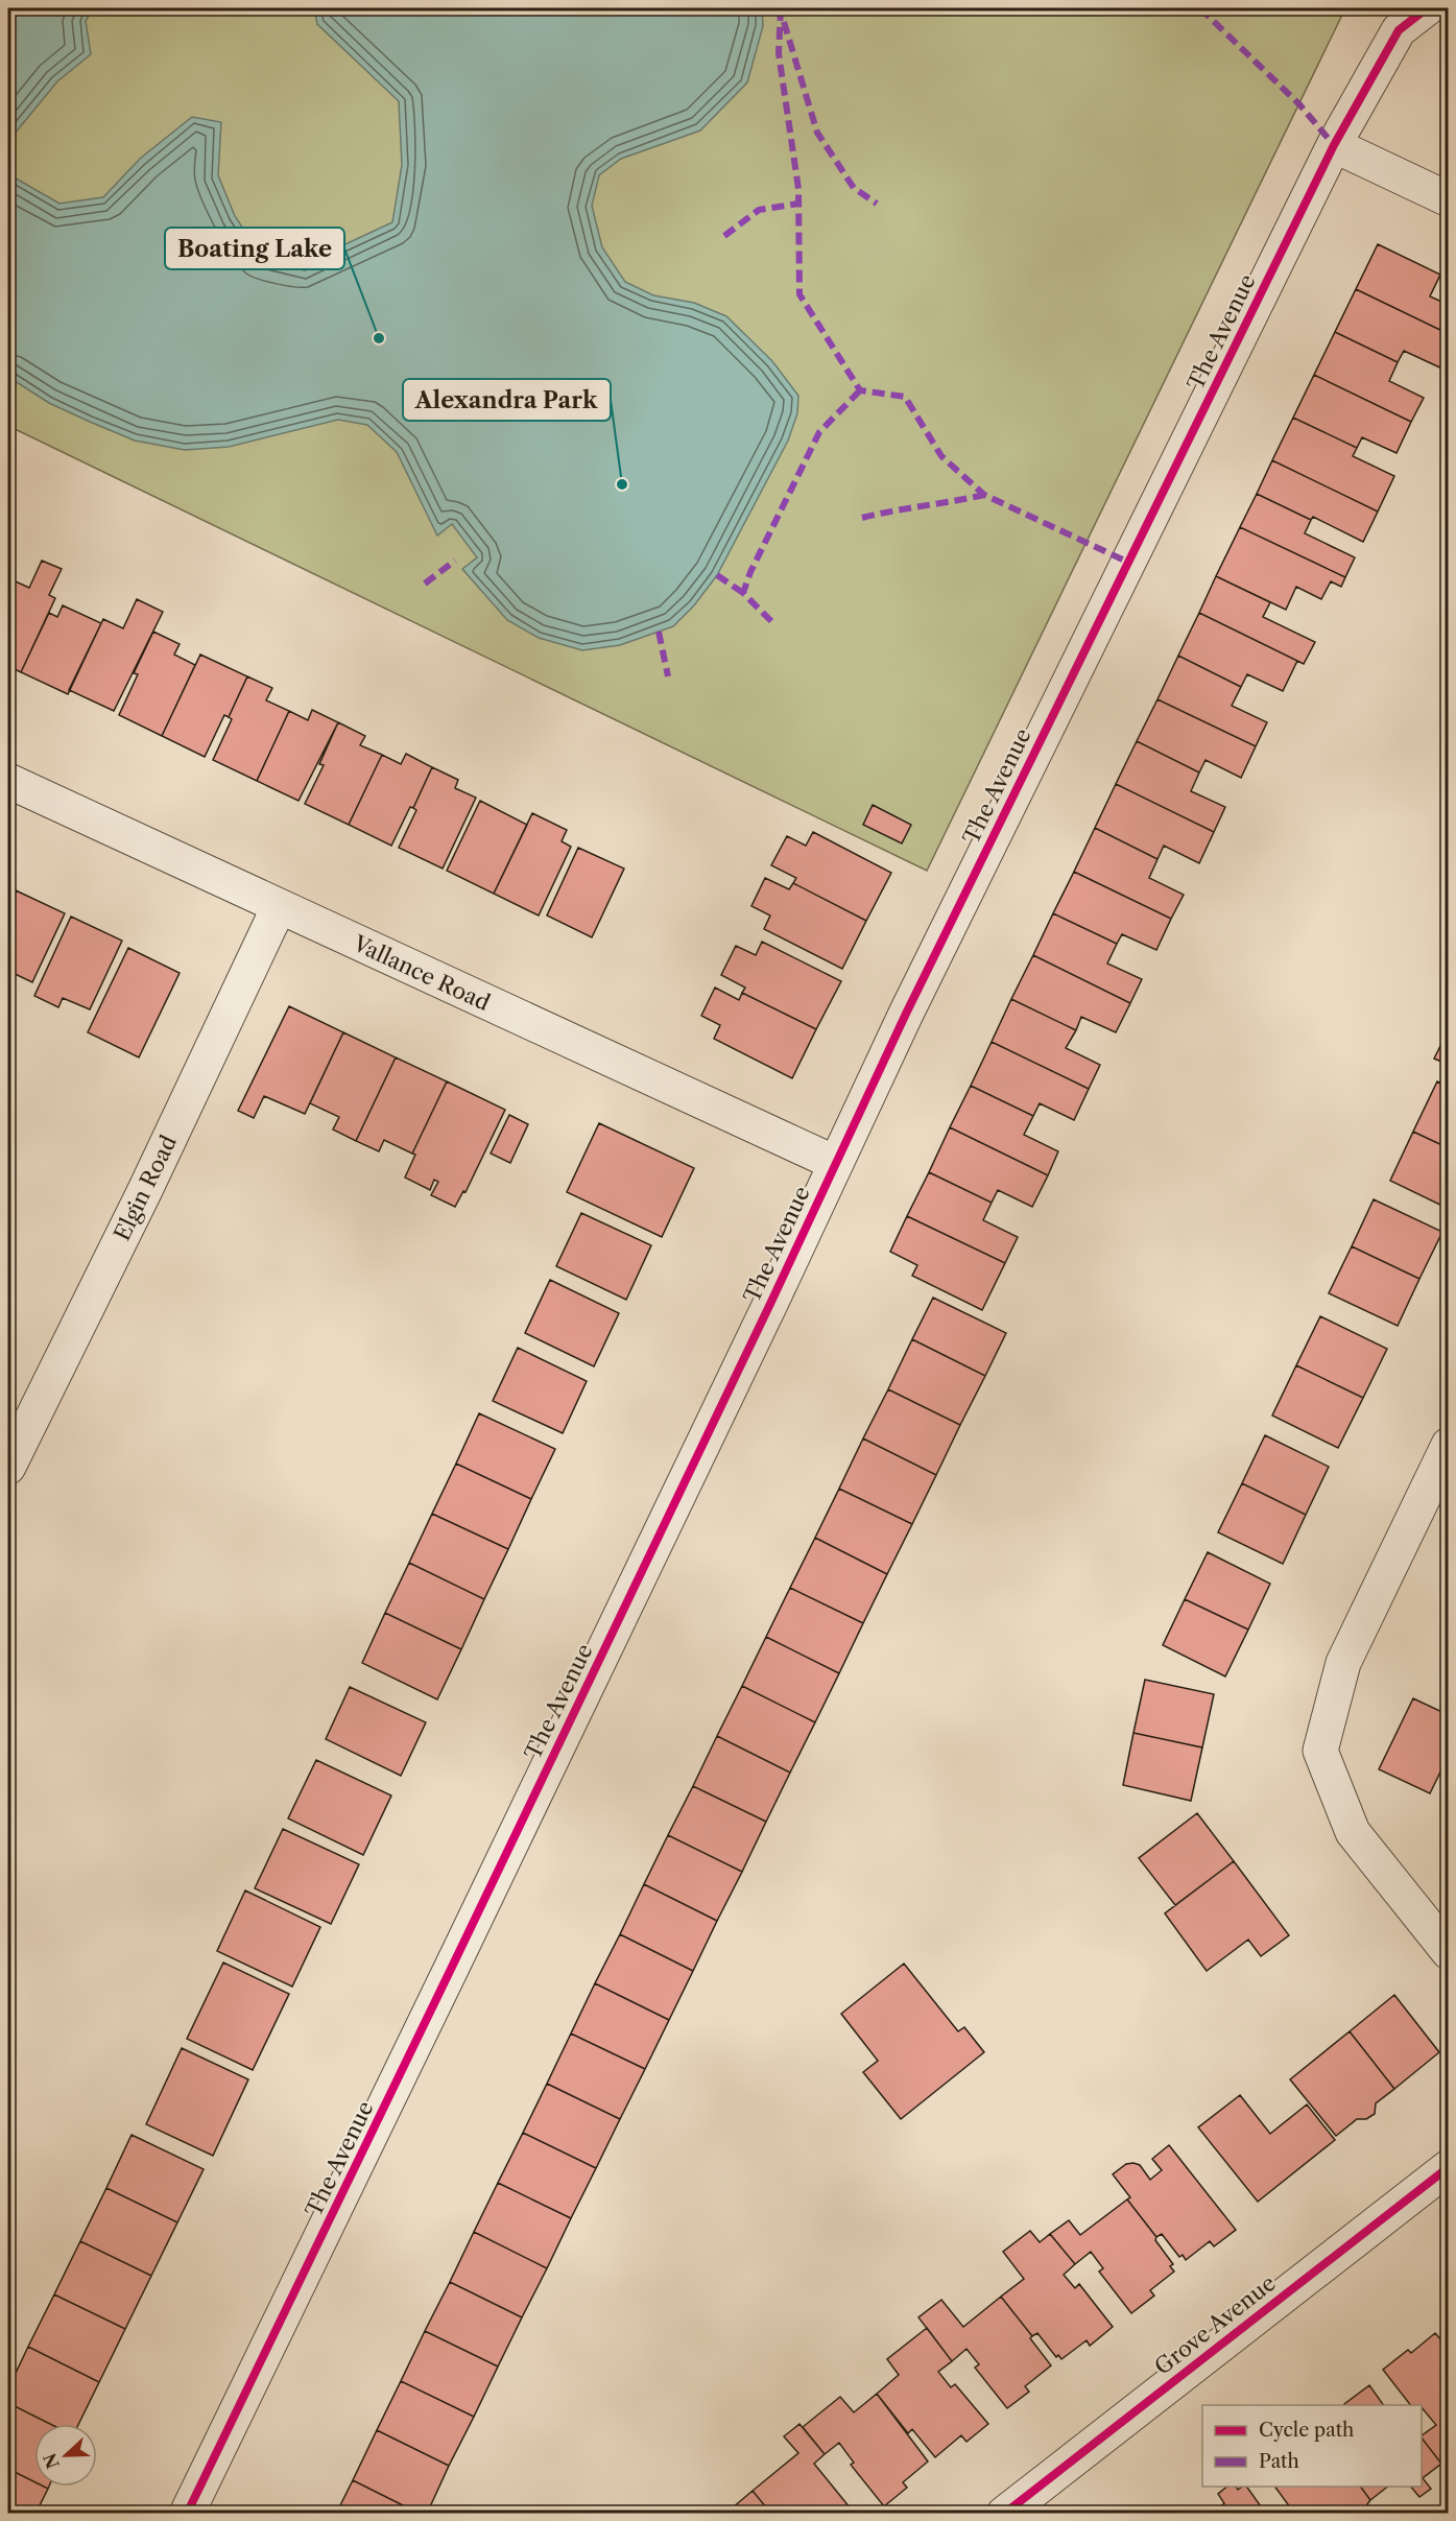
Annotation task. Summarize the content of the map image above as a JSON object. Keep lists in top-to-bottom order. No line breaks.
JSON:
{"streets":{"street":["The Avenue","Vallance Road","Elgin Road","Grove Avenue"]},"crossings":[["The Avenue","Vallance Road"],["Vallance Road","Elgin Road"]],"places":["Boating Lake","Alexandra Park"],"legend":["Cycle path","Path"],"north":"left"}
